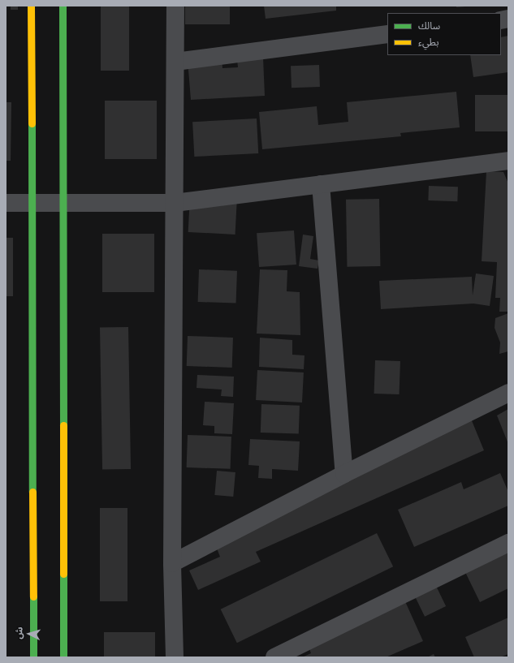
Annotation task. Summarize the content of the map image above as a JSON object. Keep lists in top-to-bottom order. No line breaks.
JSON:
{"legend":["سالك","بطيء"],"north":"left"}
